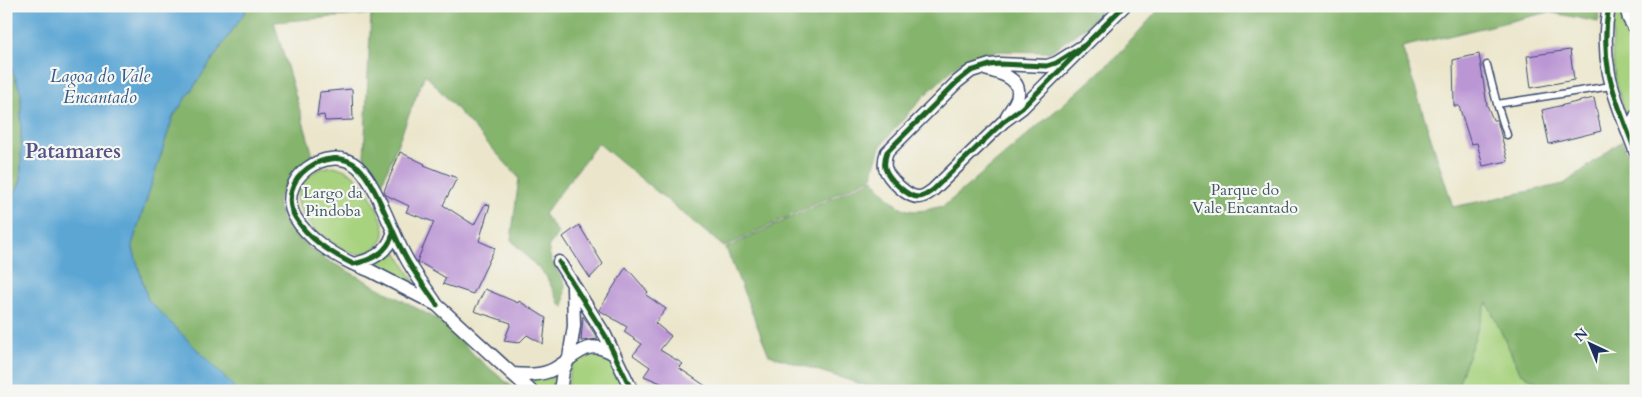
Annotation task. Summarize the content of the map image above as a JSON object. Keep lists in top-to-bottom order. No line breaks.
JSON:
{"districts":["Patamares"],"water":["Lagoa do Vale Encantado"],"parks":["Parque do Vale Encantado","Largo da Pindoba"],"north":"top left"}
